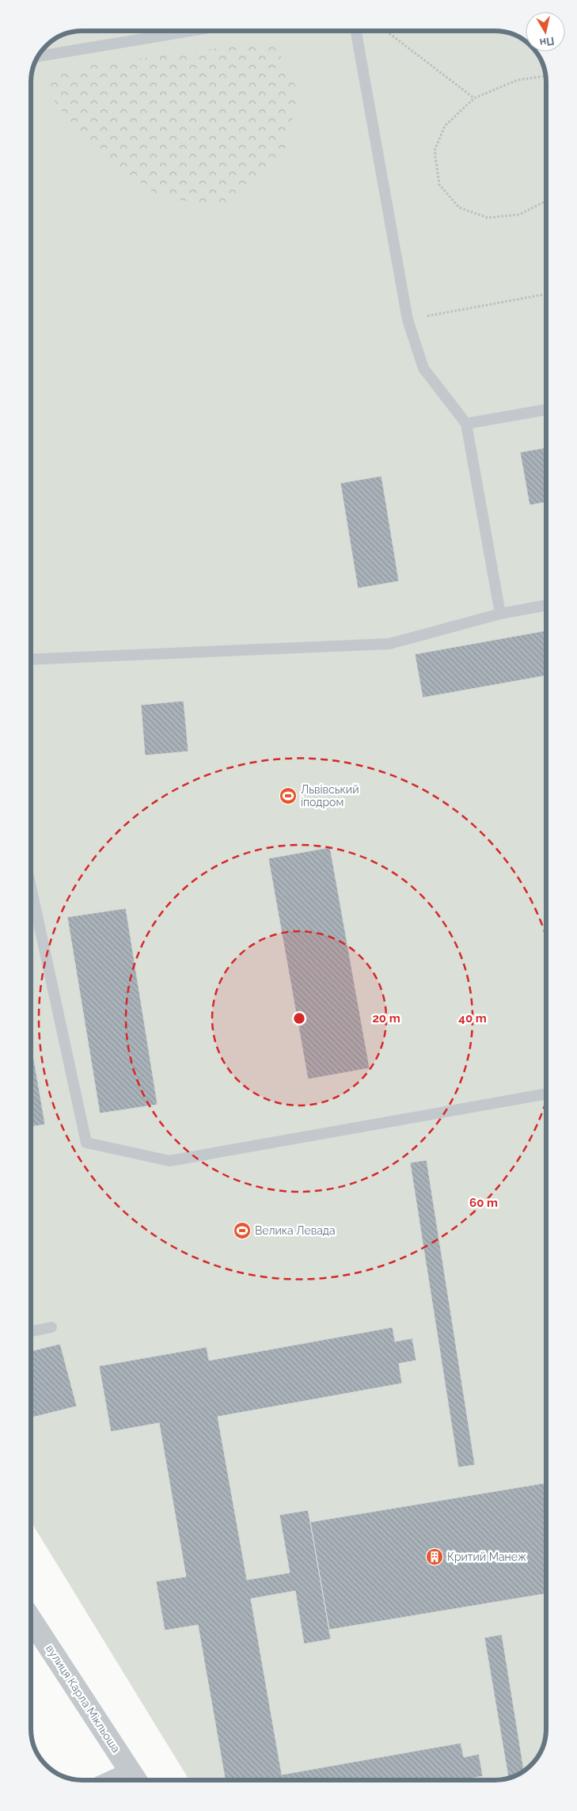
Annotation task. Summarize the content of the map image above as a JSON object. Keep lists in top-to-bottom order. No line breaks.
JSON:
{"streets":{"street":["вулиця Карла Мікльоша"]},"places":{"sports":["Львівський іподром","Велика Левада"],"building":["Критий Манеж"]},"north":"bottom","rings":["20 m","40 m","60 m"]}
